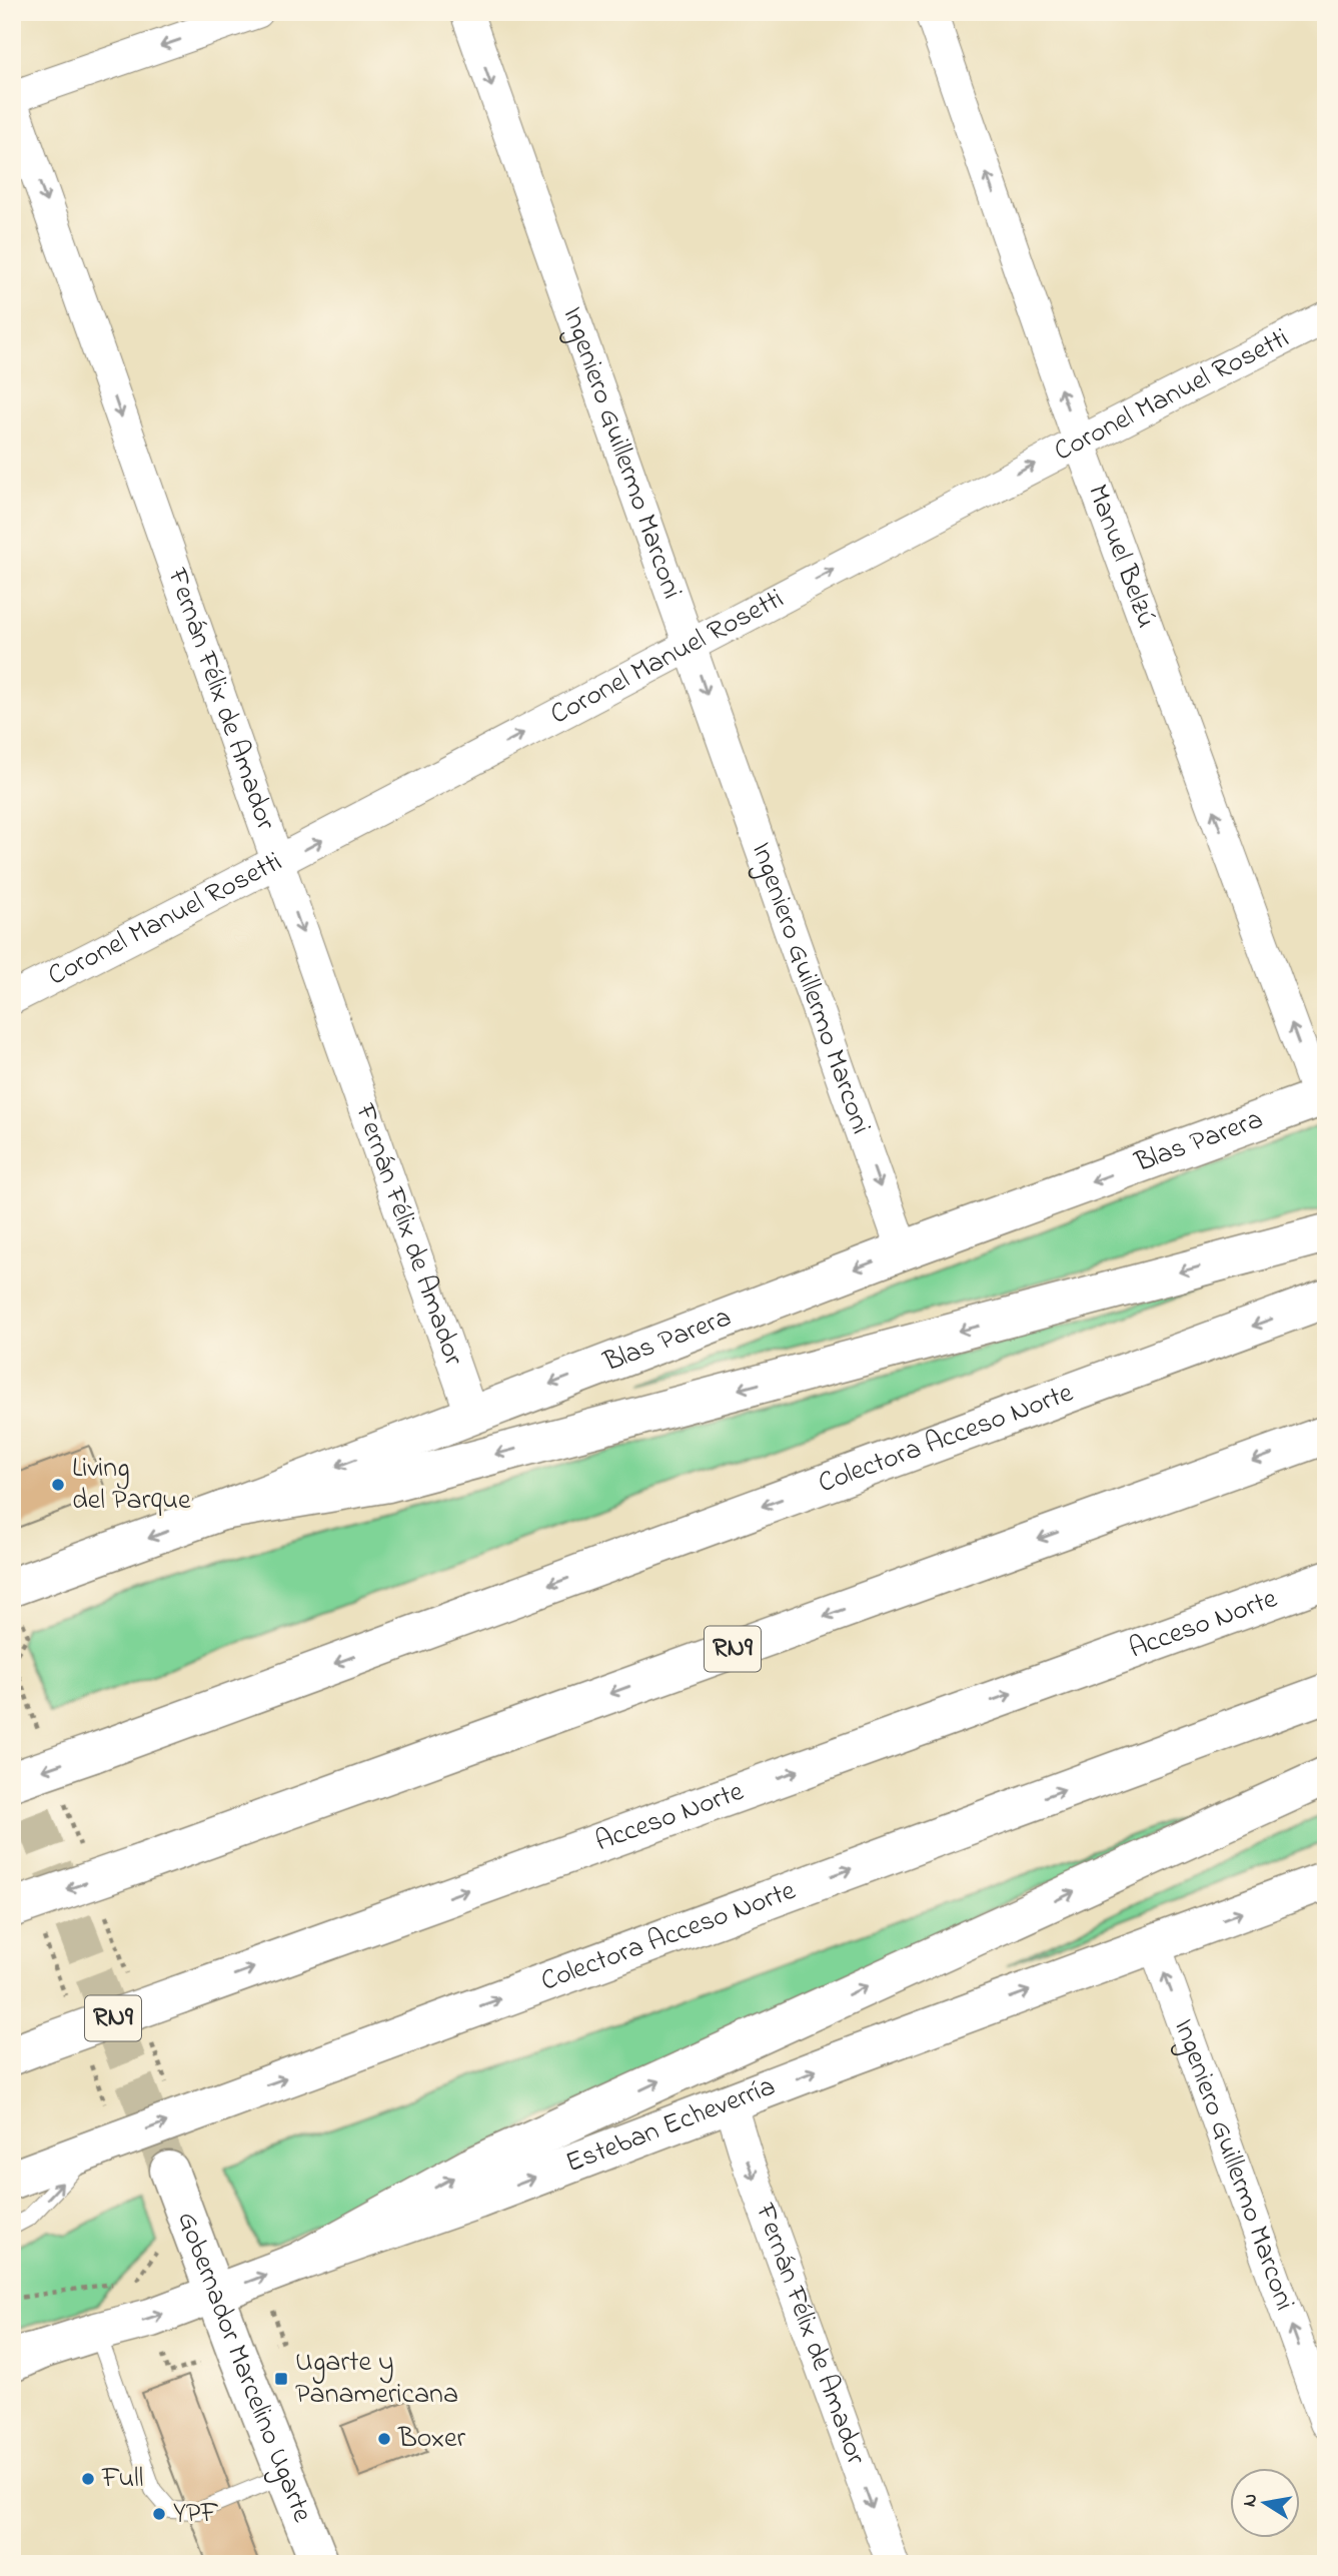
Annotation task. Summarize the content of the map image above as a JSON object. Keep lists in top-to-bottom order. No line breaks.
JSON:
{"streets":{"main road":["Blas Parera","Colectora Acceso Norte","Acceso Norte","RN9","Esteban Echeverría","Gobernador Marcelino Ugarte"],"street":["Coronel Manuel Rosetti","Ingeniero Guillermo Marconi","Manuel Belzú","Fernán Félix de Amador"]},"crossings":[["Coronel Manuel Rosetti","Ingeniero Guillermo Marconi"],["Coronel Manuel Rosetti","Manuel Belzú"],["Coronel Manuel Rosetti","Fernán Félix de Amador"],["Ingeniero Guillermo Marconi","Blas Parera"],["Ingeniero Guillermo Marconi","Esteban Echeverría"],["Manuel Belzú","Blas Parera"],["Fernán Félix de Amador","Blas Parera"],["Fernán Félix de Amador","Esteban Echeverría"],["Esteban Echeverría","Gobernador Marcelino Ugarte"]],"one_way":["Coronel Manuel Rosetti","Manuel Belzú","Fernán Félix de Amador"],"places":{"other":["Living del Parque","Boxer","Full","YPF"],"transit":["Ugarte y Panamericana"]},"north":"left"}
